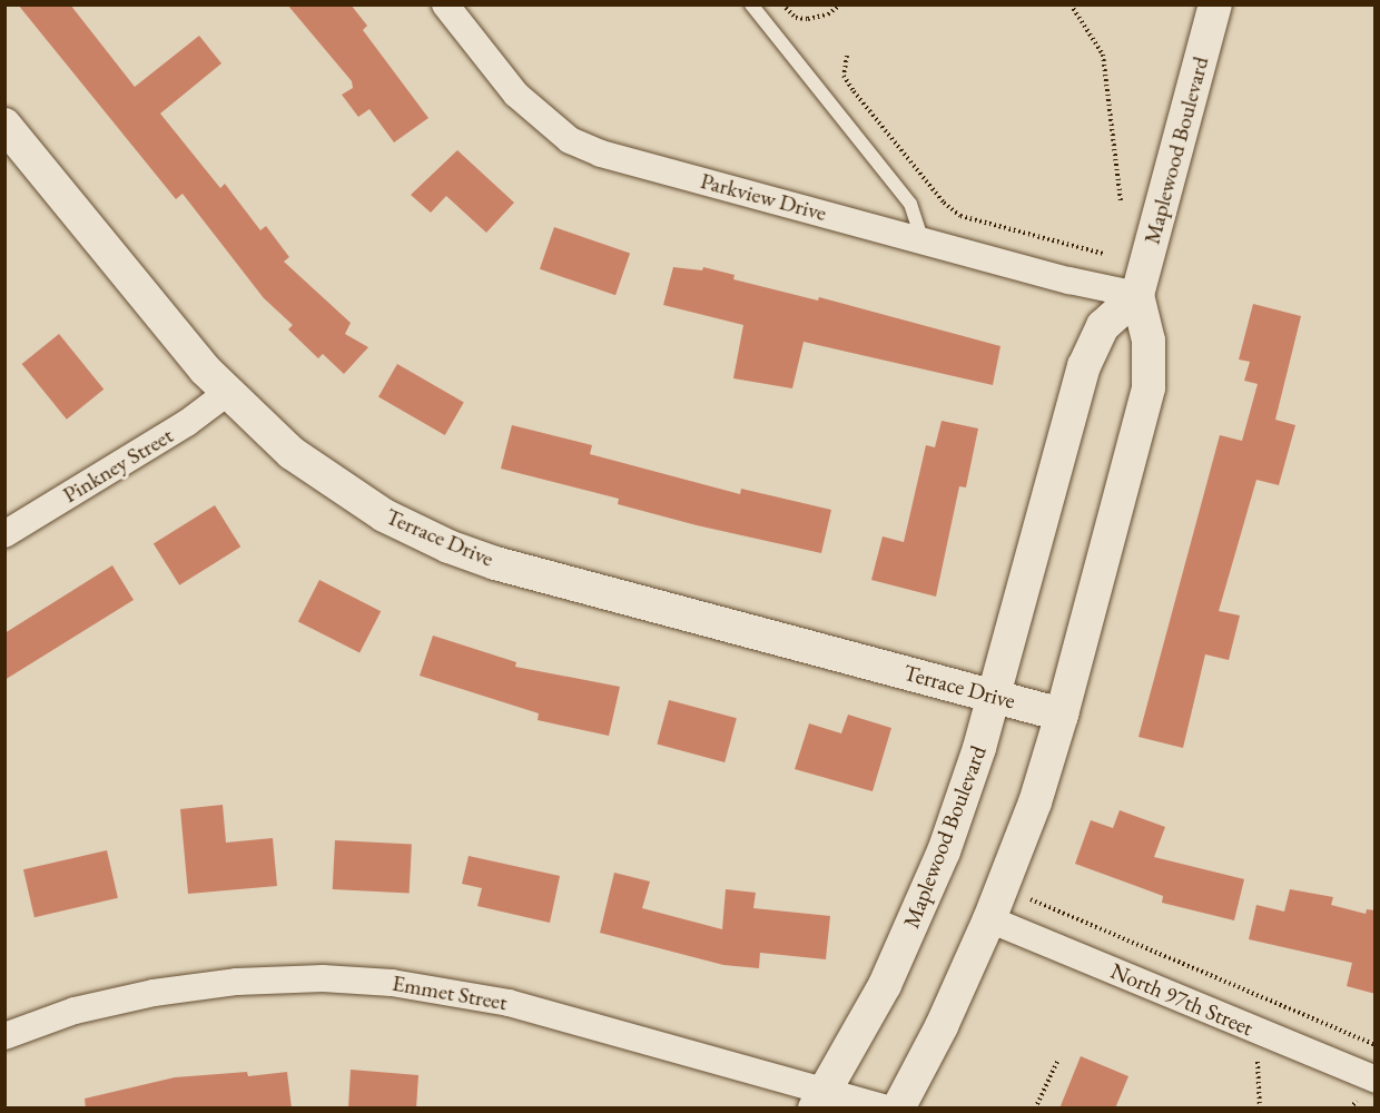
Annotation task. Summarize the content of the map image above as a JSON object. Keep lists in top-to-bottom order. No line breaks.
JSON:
{"streets":{"street":["Maplewood Boulevard","Parkview Drive","Pinkney Street","Terrace Drive","Emmet Street","North 97th Street"]},"crossings":[["Maplewood Boulevard","Parkview Drive"],["Maplewood Boulevard","Terrace Drive"],["Maplewood Boulevard","Emmet Street"],["Maplewood Boulevard","North 97th Street"],["Pinkney Street","Terrace Drive"]]}
